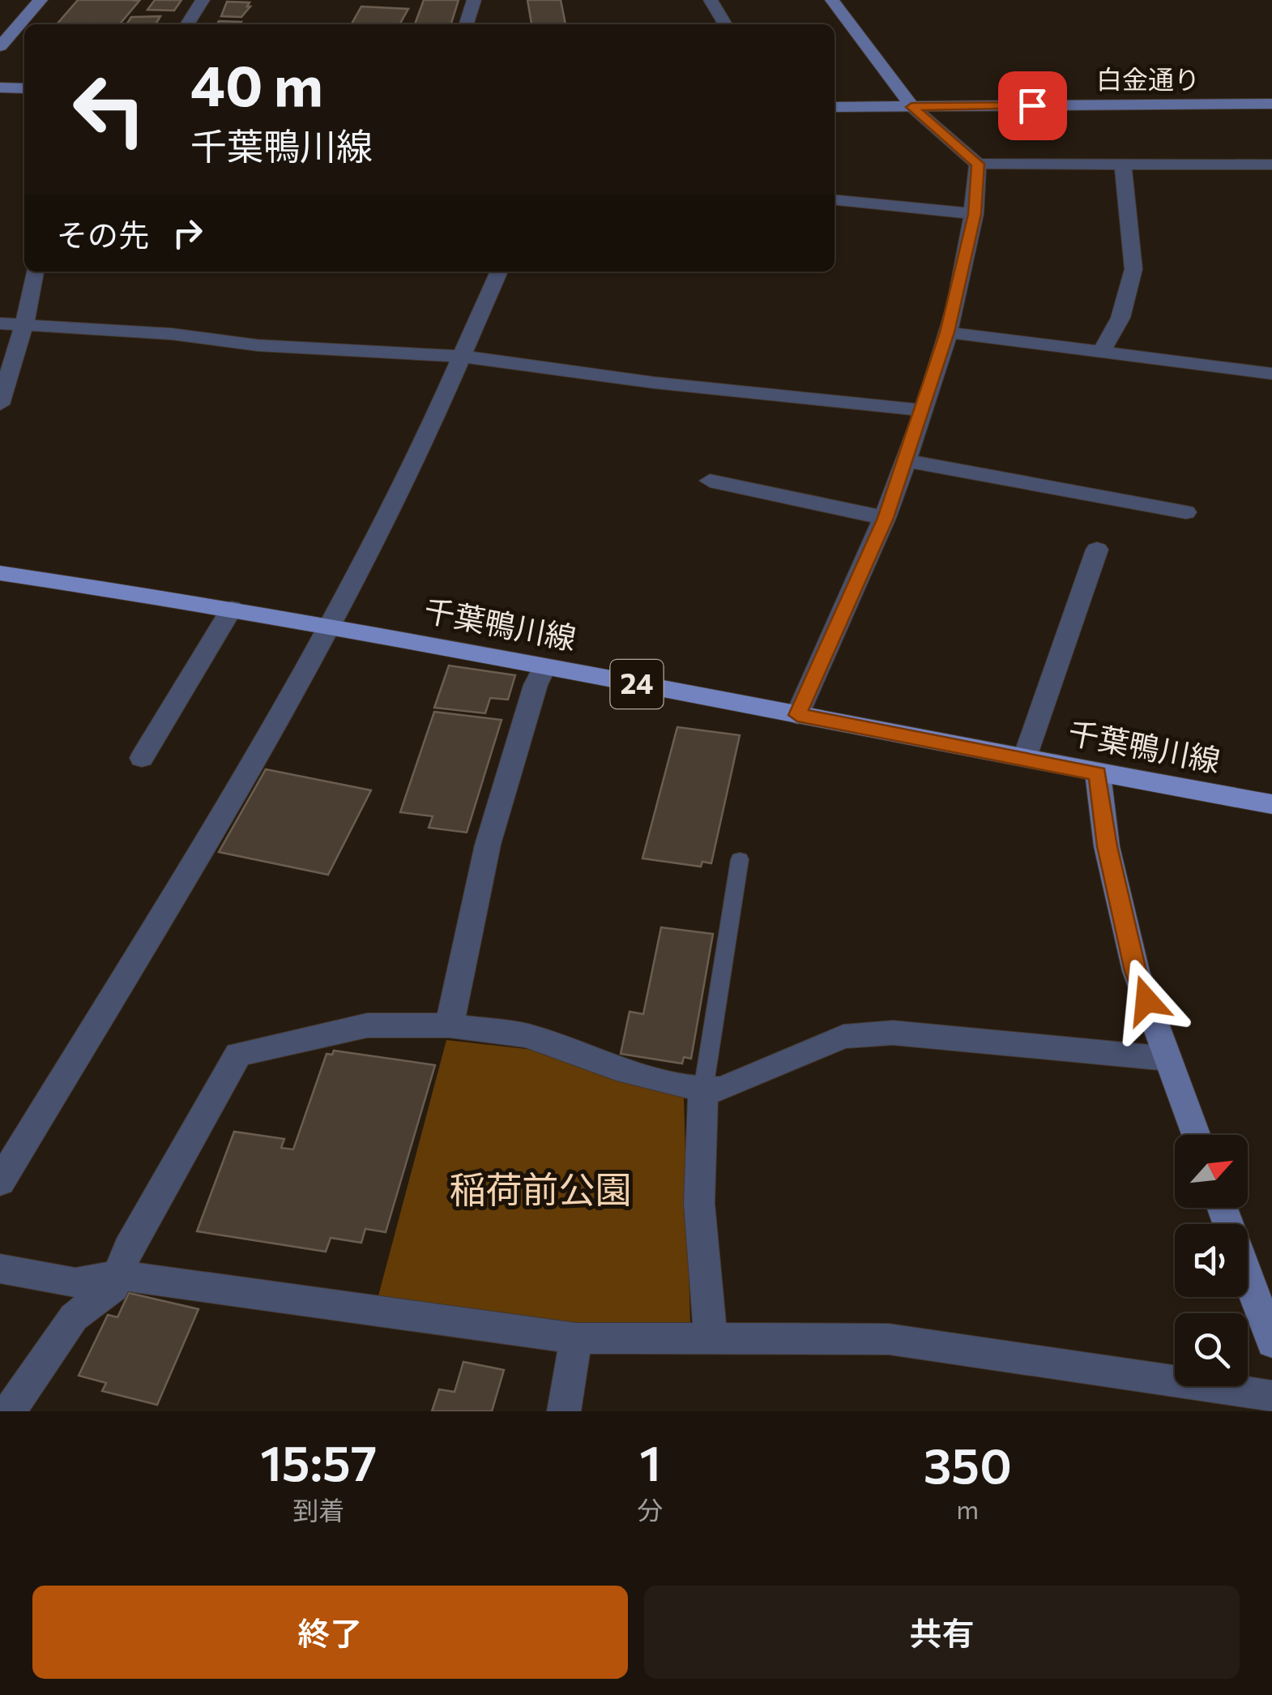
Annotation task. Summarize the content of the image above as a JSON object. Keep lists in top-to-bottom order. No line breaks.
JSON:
{"streets":{"main road":["千葉鴨川線","24"],"street":["白金通り"]},"parks":["稲荷前公園"],"north":"top right","page":{"turn":["40 m","千葉鴨川線"],"then":"その先","eta":["15:57","到着","1","分","350","m"],"buttons":["終了","共有"]}}
